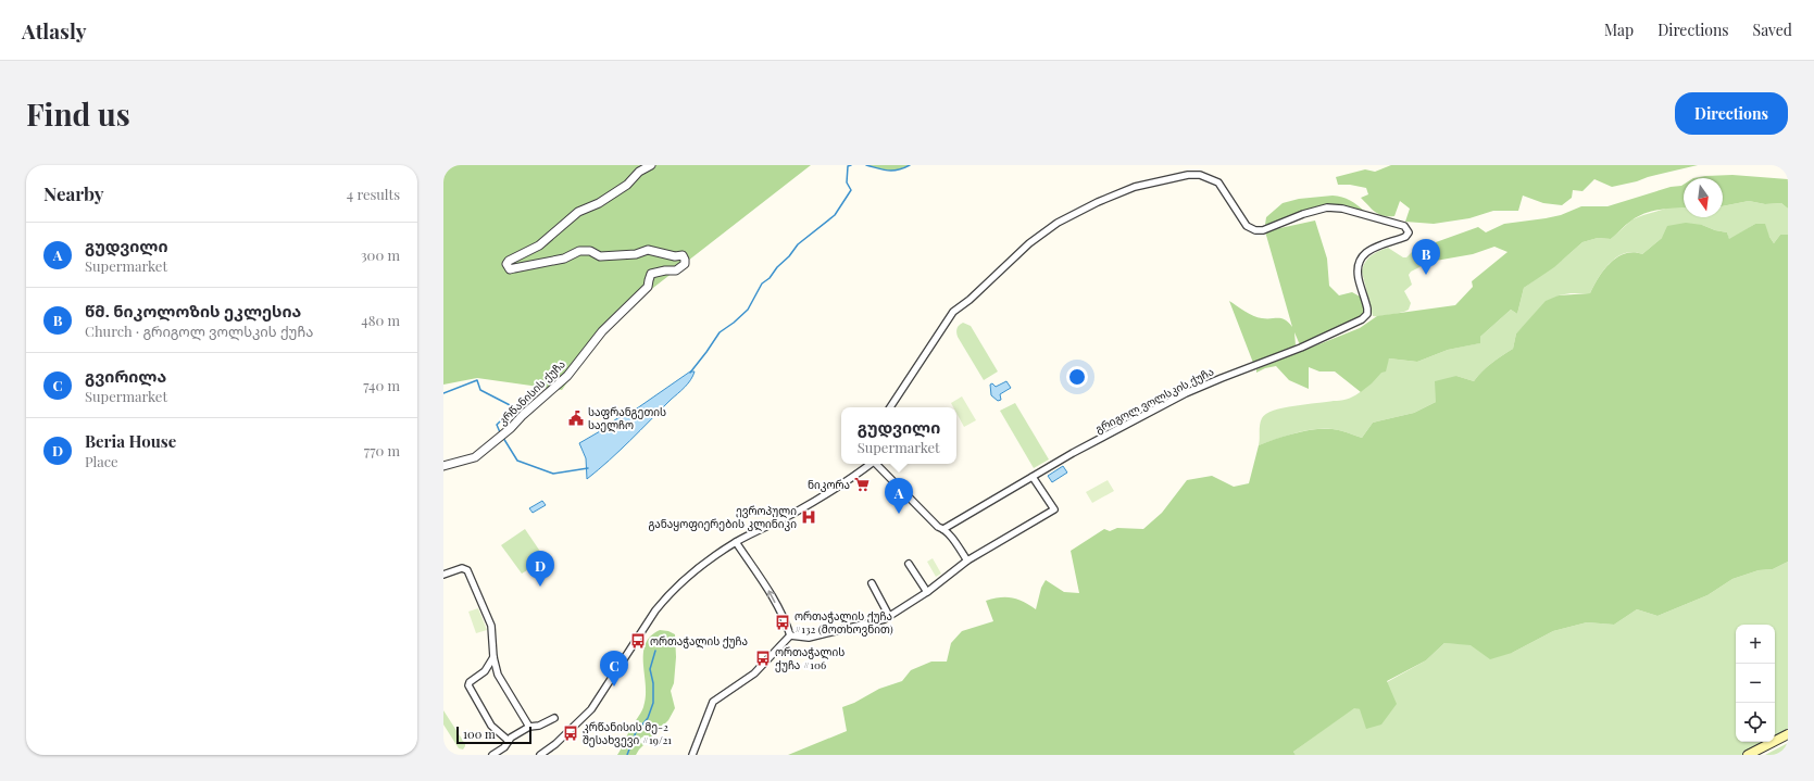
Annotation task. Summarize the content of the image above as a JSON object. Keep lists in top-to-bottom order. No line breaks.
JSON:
{"streets":{"street":["კრწანისის ქუჩა","გრიგოლ ვოლსკის ქუჩა"]},"places":{"public building":["საფრანგეთის საელჩო"],"supermarket":["ნიკორა"],"hospital":["ევროპული განაყოფიერების კლინიკი"],"bus stop":["ორთაჭალის ქუჩა #132 (მოთხოვნით)","ორთაჭალის ქუჩა","ორთაჭალის ქუჩა #106","კრწანისის მე-2 შესახვევი #19/21"]},"scale_bar":"100 m","north":"bottom","page":{"header":"Atlasly","nav":["Map","Directions","Saved"],"buttons":"Directions","title":"Find us","heading":["Nearby","4 results"],"list":[{"mark":"A","name":"გუდვილი","note":"Supermarket","value":"300 m"},{"mark":"B","name":"წმ. ნიკოლოზის ეკლესია","note":"Church · გრიგოლ ვოლსკის ქუჩა","value":"480 m"},{"mark":"C","name":"გვირილა","note":"Supermarket","value":"740 m"},{"mark":"D","name":"Beria House","note":"Place","value":"770 m"}],"pins":["B","A","D","C"],"popup":["გუდვილი","Supermarket"],"map_buttons":["+","−"],"scale":"100 m"}}
